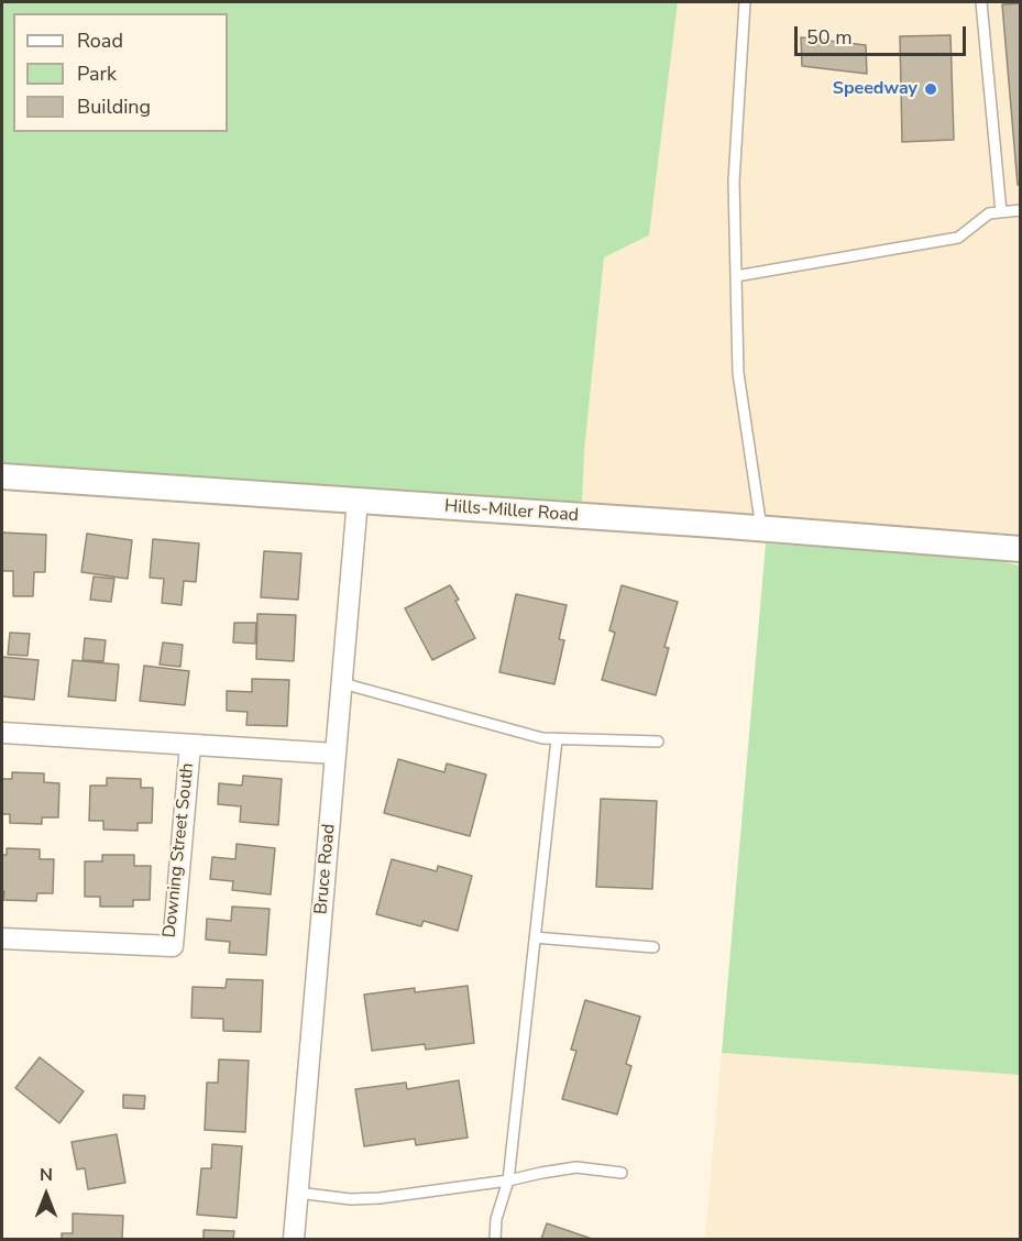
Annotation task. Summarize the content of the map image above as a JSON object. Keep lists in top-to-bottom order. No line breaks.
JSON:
{"streets":{"street":["Hills-Miller Road","Downing Street South","Bruce Road"]},"crossings":[["Hills-Miller Road","Bruce Road"]],"places":["Speedway"],"legend":["Road","Park","Building"],"scale_bar":"50 m","north":"top"}
